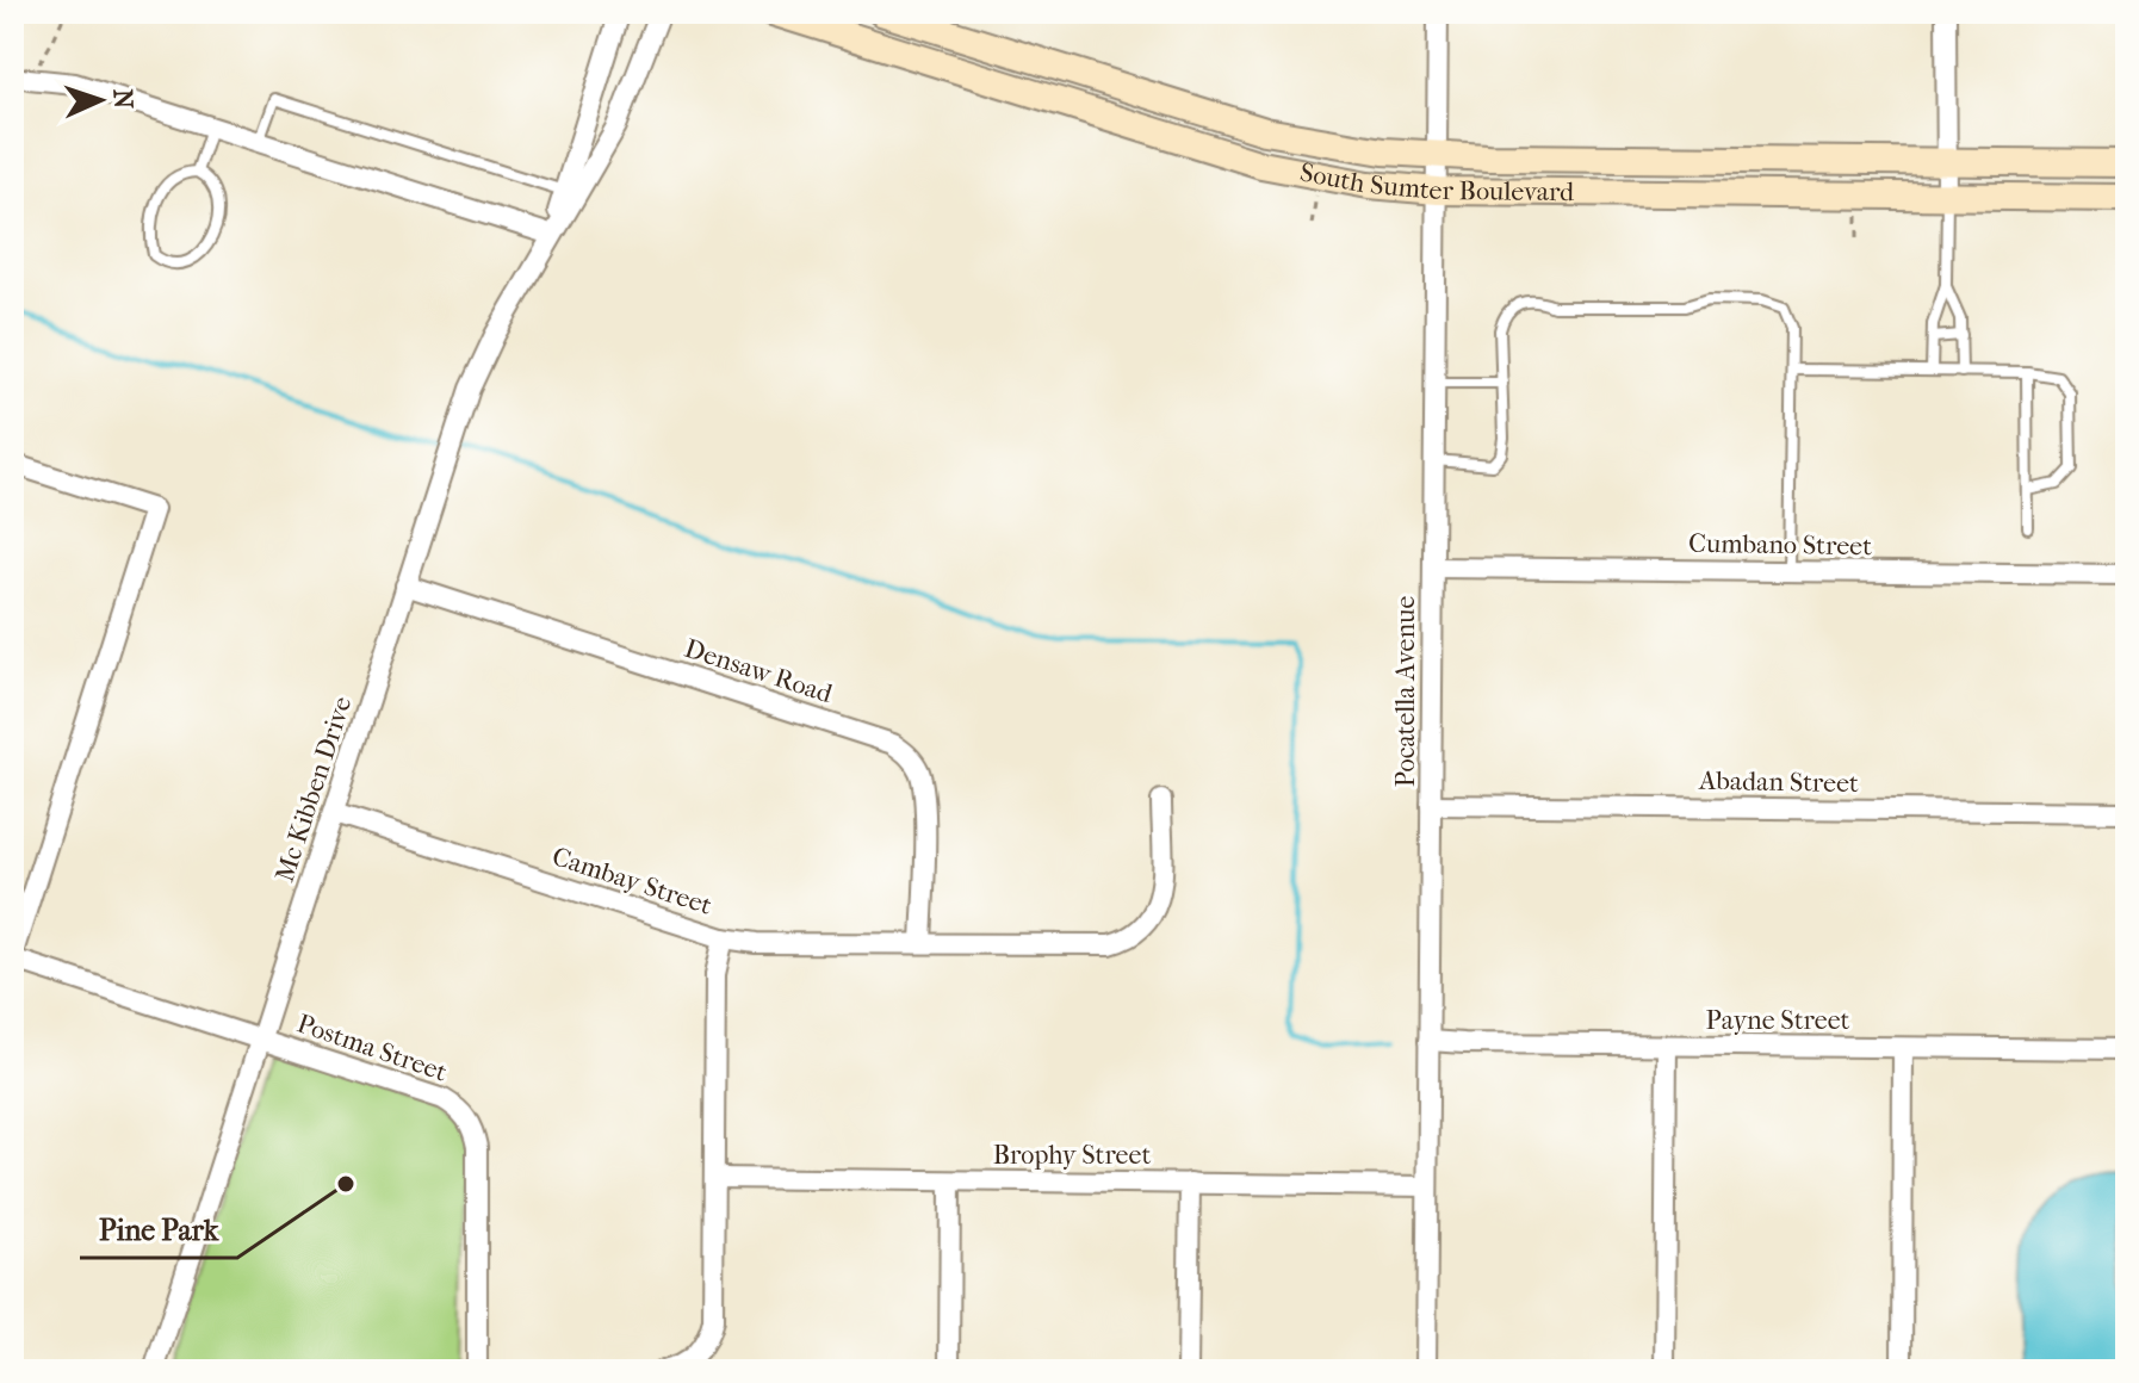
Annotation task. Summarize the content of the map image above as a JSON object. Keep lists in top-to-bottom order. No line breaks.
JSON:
{"streets":{"main road":["South Sumter Boulevard"],"street":["Cumbano Street","Densaw Road","Pocatella Avenue","Abadan Street","Mc Kibben Drive","Cambay Street","Payne Street","Postma Street","Brophy Street"]},"crossings":[["South Sumter Boulevard","Pocatella Avenue"],["Cumbano Street","Pocatella Avenue"],["Densaw Road","Mc Kibben Drive"],["Densaw Road","Cambay Street"],["Pocatella Avenue","Abadan Street"],["Pocatella Avenue","Payne Street"],["Pocatella Avenue","Brophy Street"],["Mc Kibben Drive","Cambay Street"],["Mc Kibben Drive","Postma Street"]],"places":["Pine Park"],"north":"right"}
